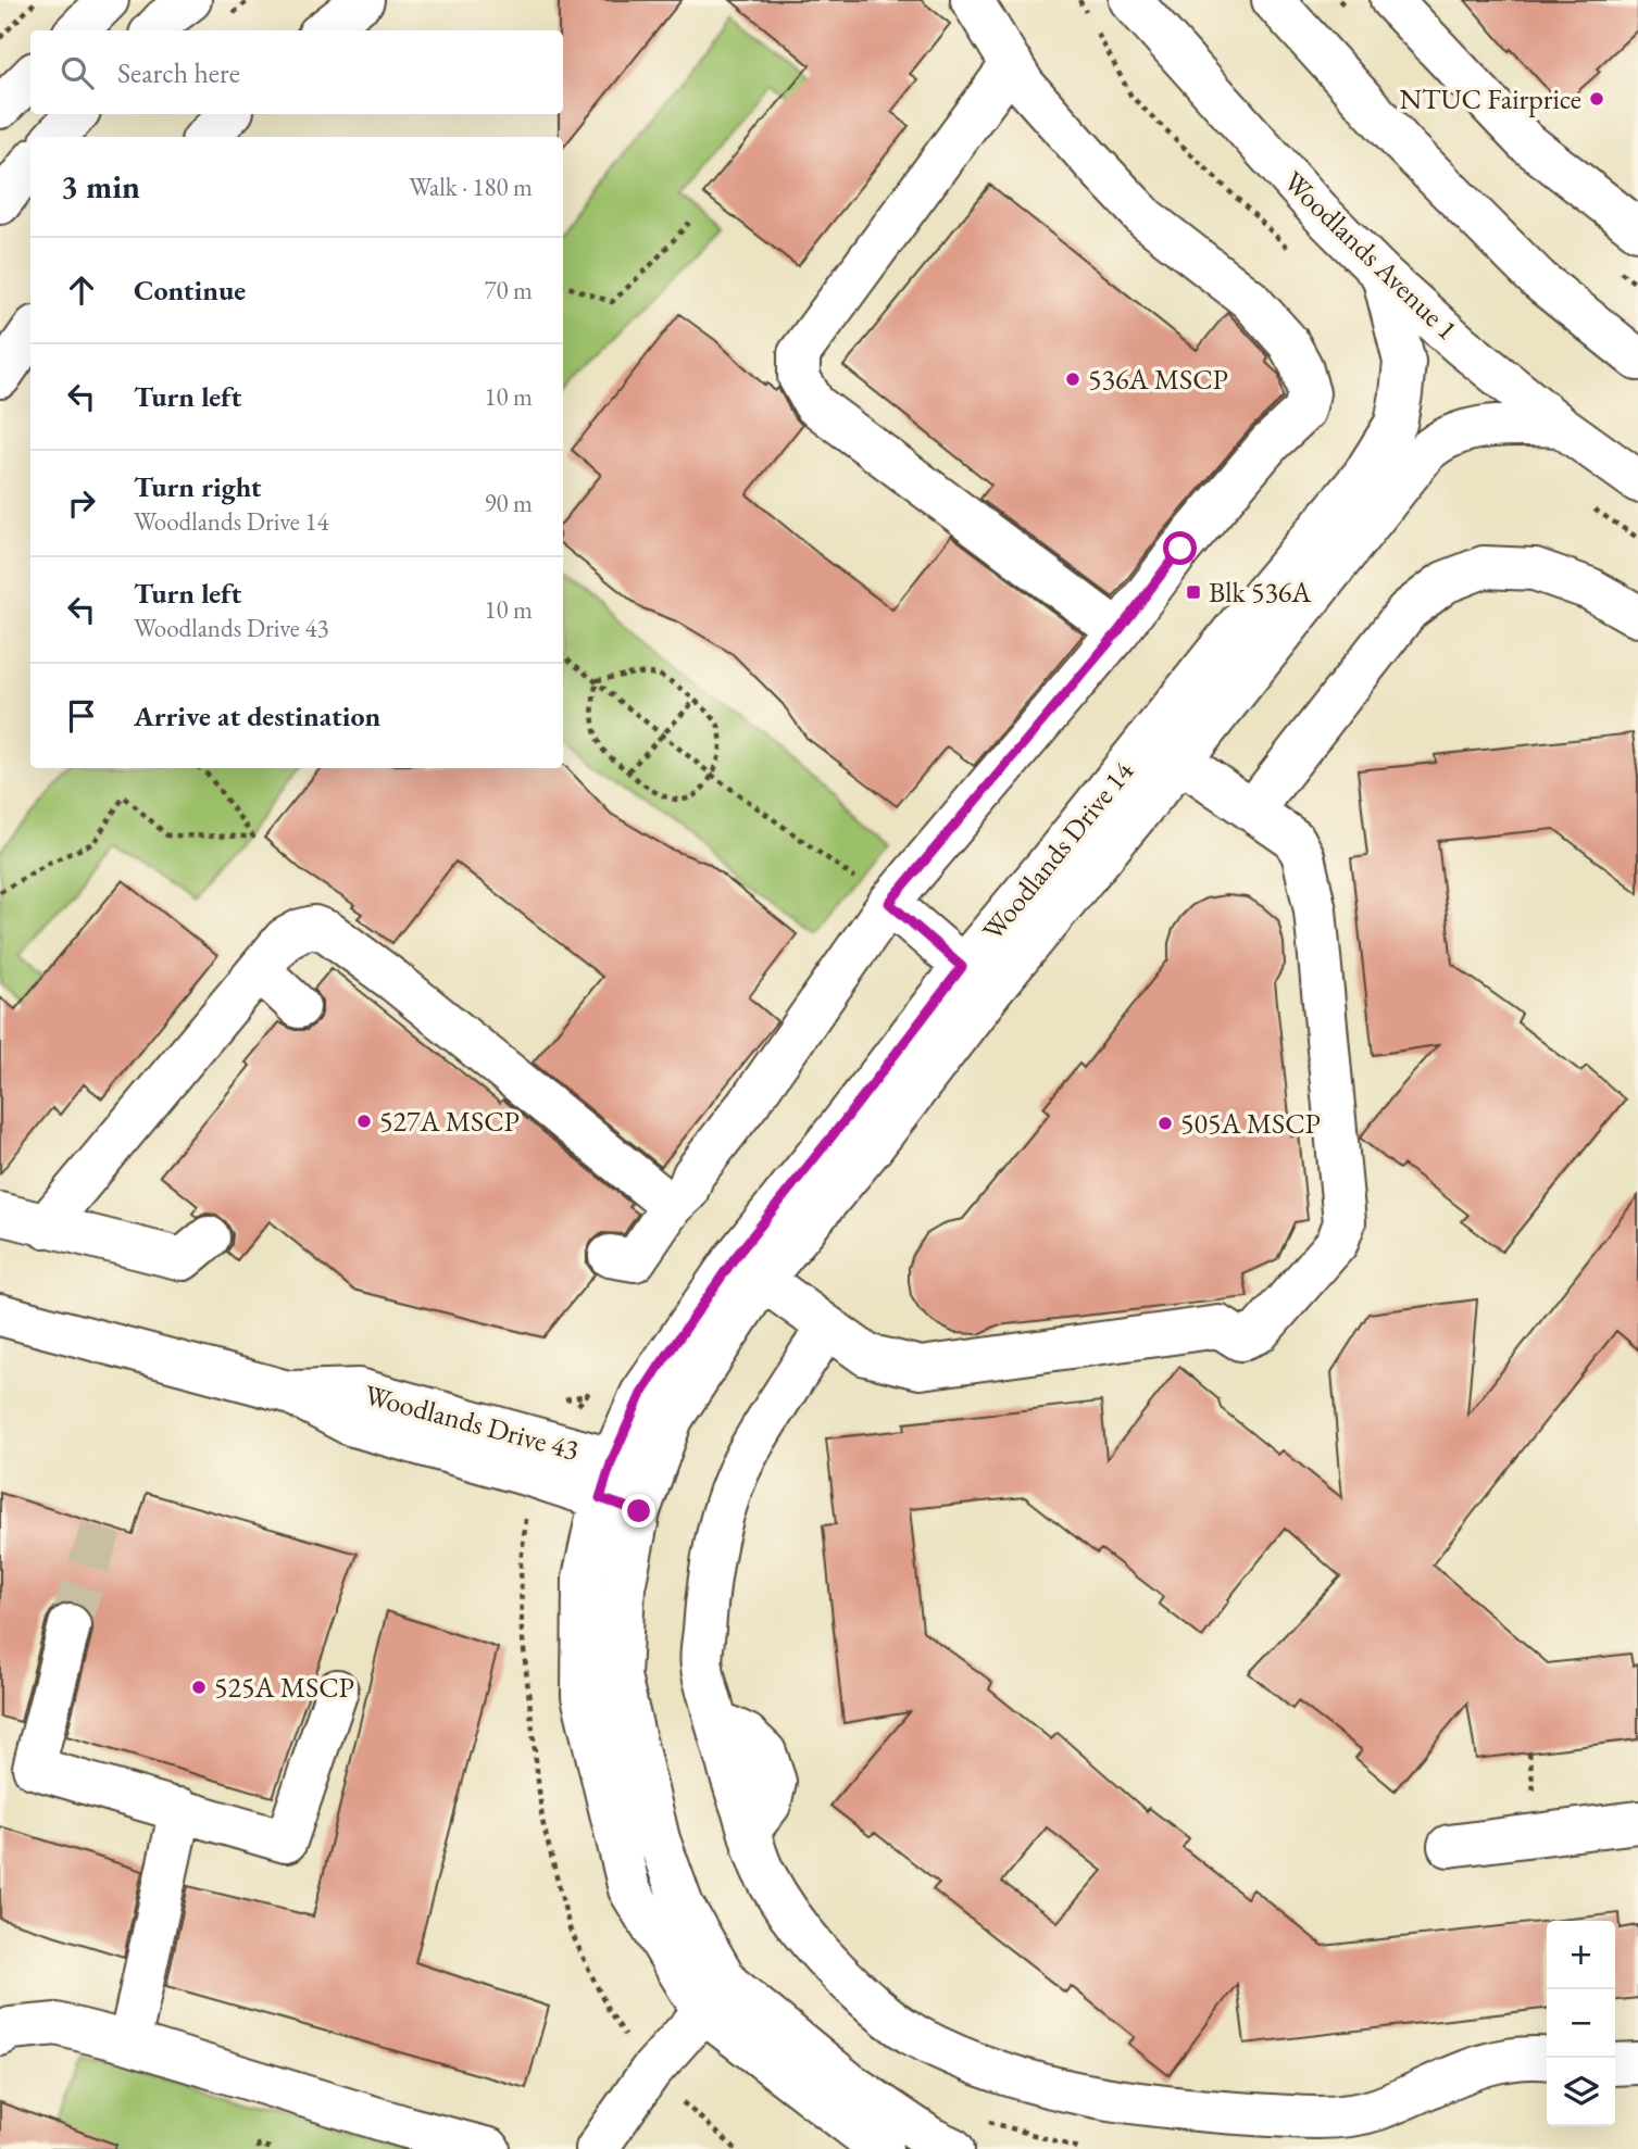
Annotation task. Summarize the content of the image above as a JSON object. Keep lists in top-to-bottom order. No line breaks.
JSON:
{"streets":{"street":["Woodlands Avenue 1","Woodlands Drive 14","Woodlands Drive 43"]},"crossings":[["Woodlands Avenue 1","Woodlands Drive 14"],["Woodlands Drive 14","Woodlands Drive 43"]],"places":{"other":["NTUC Fairprice","536A MSCP","527A MSCP","505A MSCP","525A MSCP"],"transit":["Blk 536A"]},"page":{"search":"Search here","heading":["3 min","Walk · 180 m"],"list":[["Continue","70 m"],["Turn left","10 m"],["Turn right","Woodlands Drive 14","90 m"],["Turn left","Woodlands Drive 43","10 m"],"Arrive at destination"],"map_buttons":["+","−"]}}
